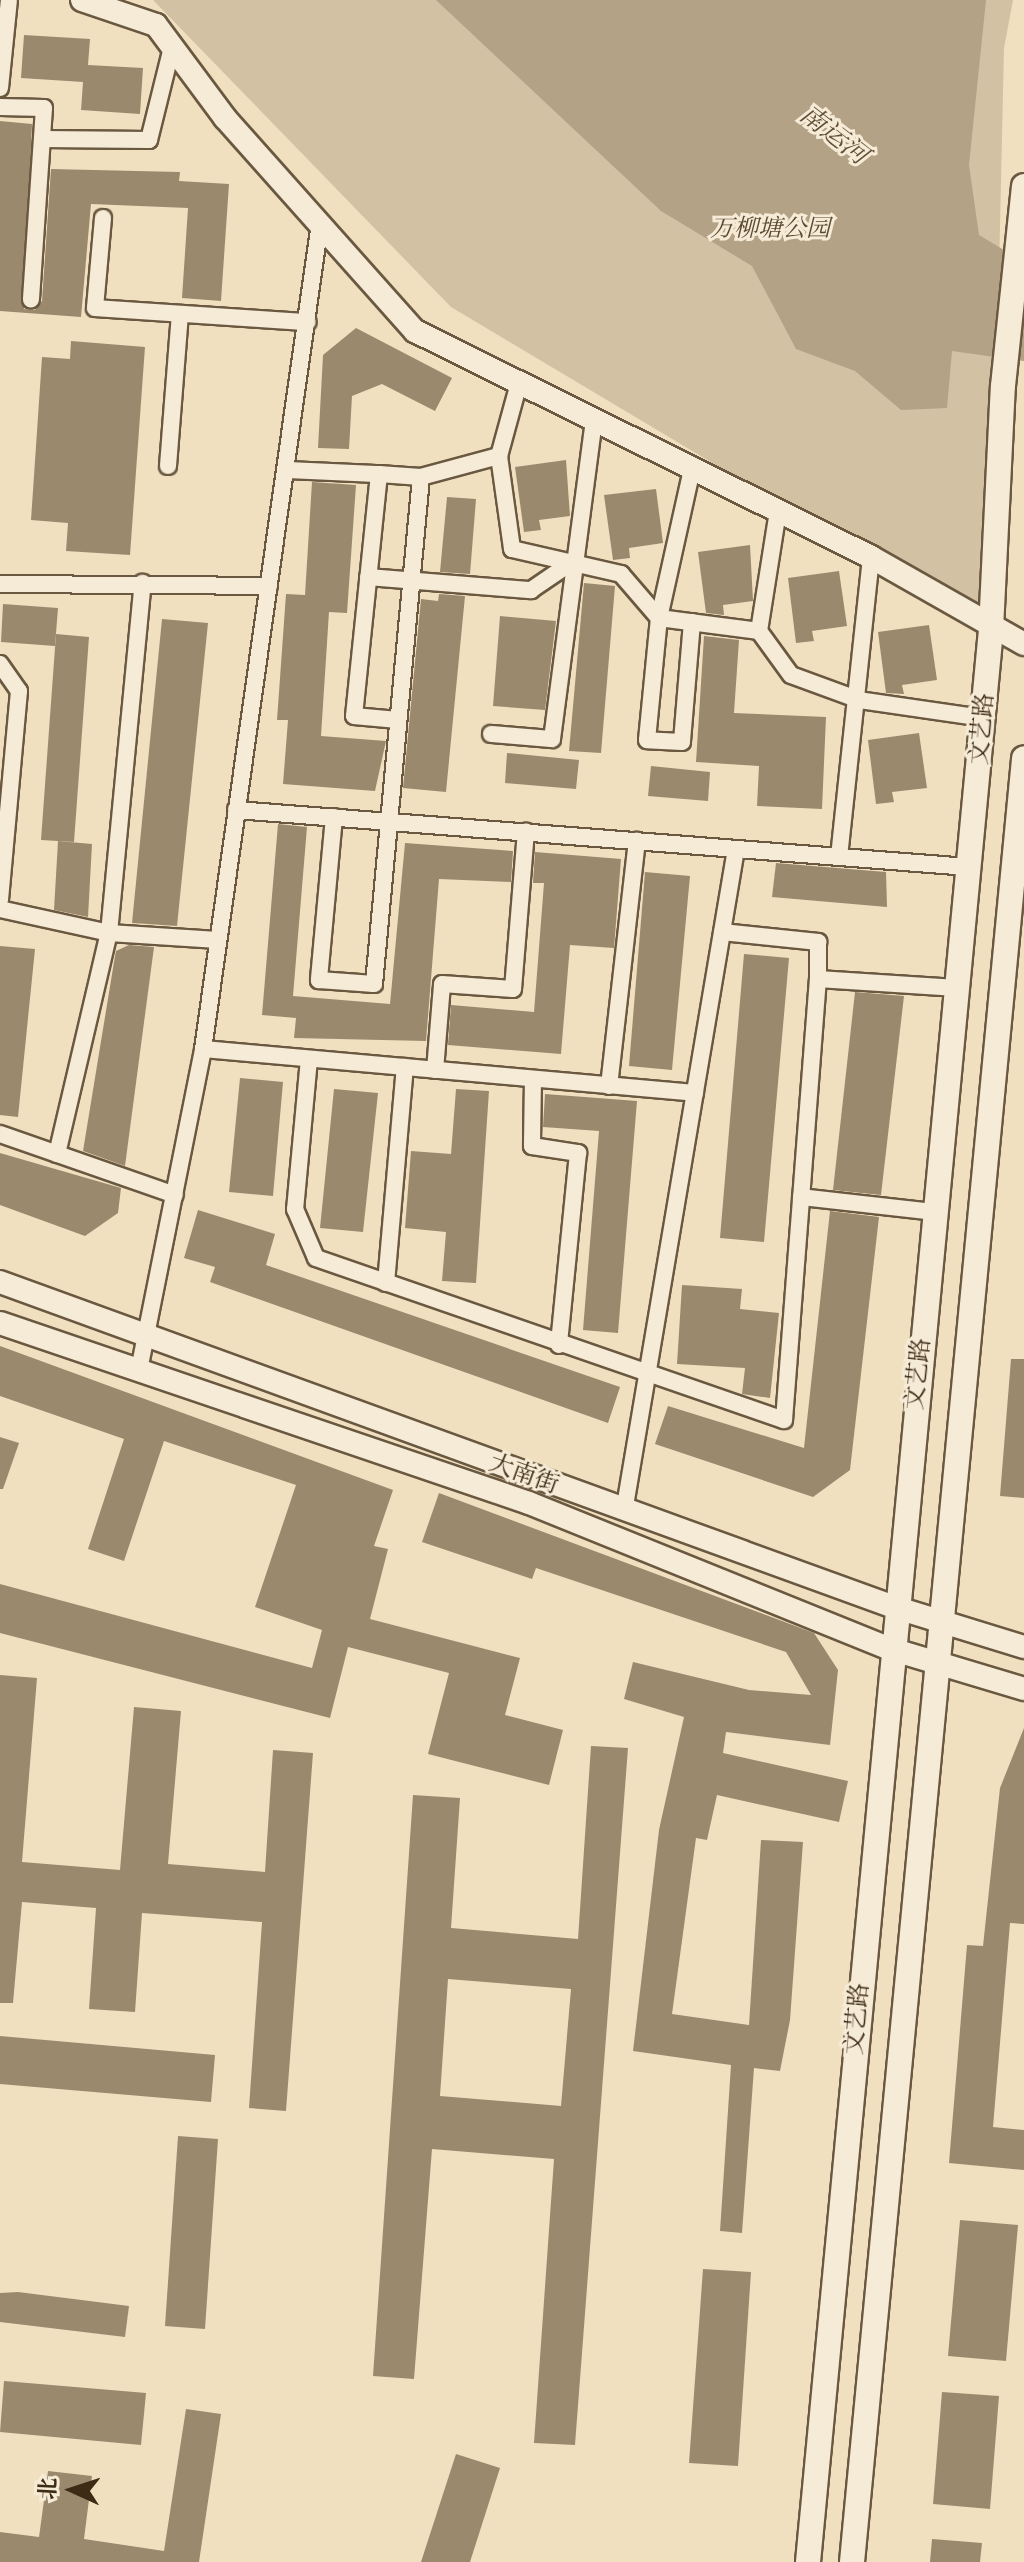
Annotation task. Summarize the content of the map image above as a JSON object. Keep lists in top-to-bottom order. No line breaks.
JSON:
{"streets":{"main road":["文艺路"],"street":["大南街"]},"crossings":[["文艺路","大南街"]],"water":["南运河"],"parks":["万柳塘公园"],"north":"left"}
